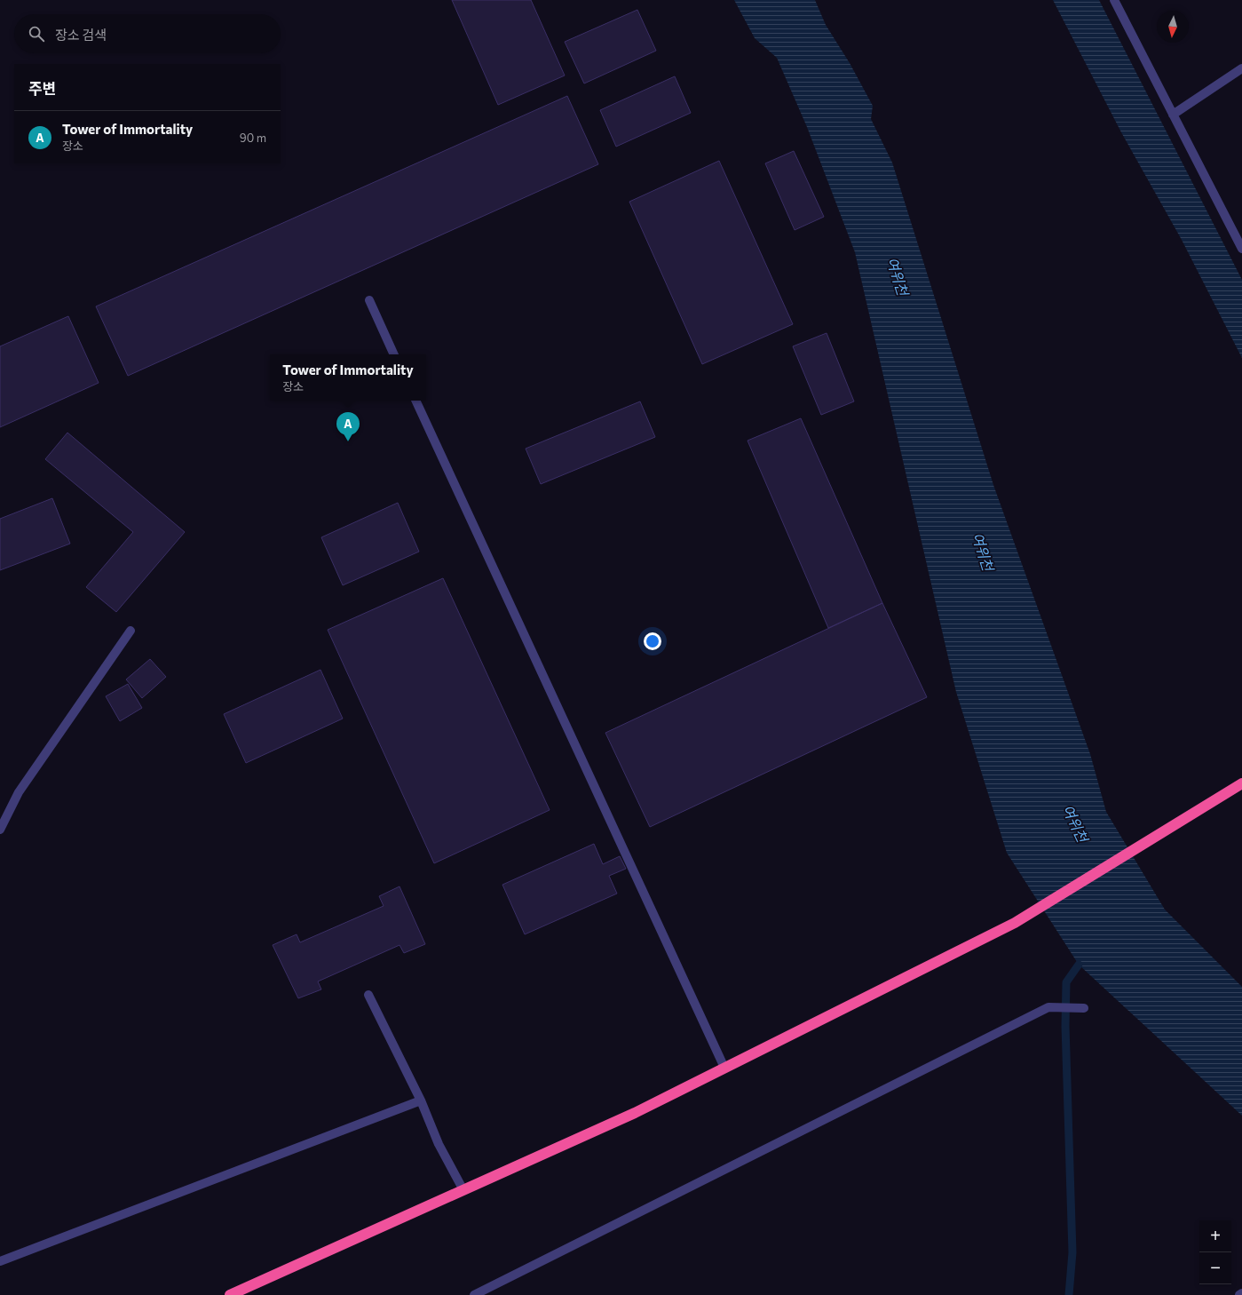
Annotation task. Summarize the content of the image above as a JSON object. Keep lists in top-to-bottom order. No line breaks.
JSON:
{"water":["여위천"],"north":"bottom","page":{"search":"장소 검색","heading":"주변","list":[{"mark":"A","name":"Tower of Immortality","note":"장소","value":"90 m"}],"popup":["Tower of Immortality","장소"],"pins":"A","map_buttons":["+","−"]}}
